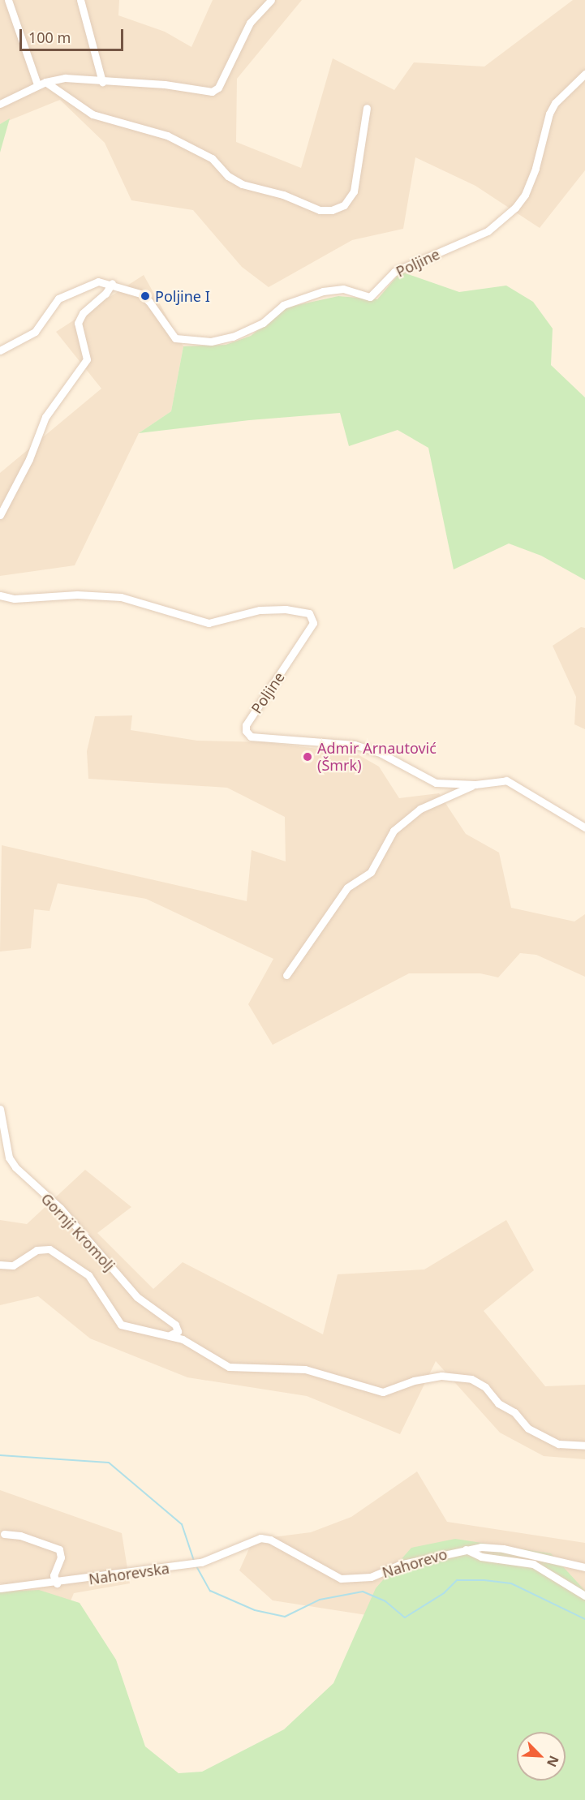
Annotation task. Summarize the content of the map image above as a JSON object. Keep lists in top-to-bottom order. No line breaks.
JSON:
{"streets":{"street":["Poljine","Gornji Kromolj","Nahorevo","Nahorevska"]},"crossings":[["Nahorevo","Nahorevska"]],"places":["Poljine I","Admir Arnautović (Šmrk)"],"scale_bar":"100 m","north":"bottom right"}
